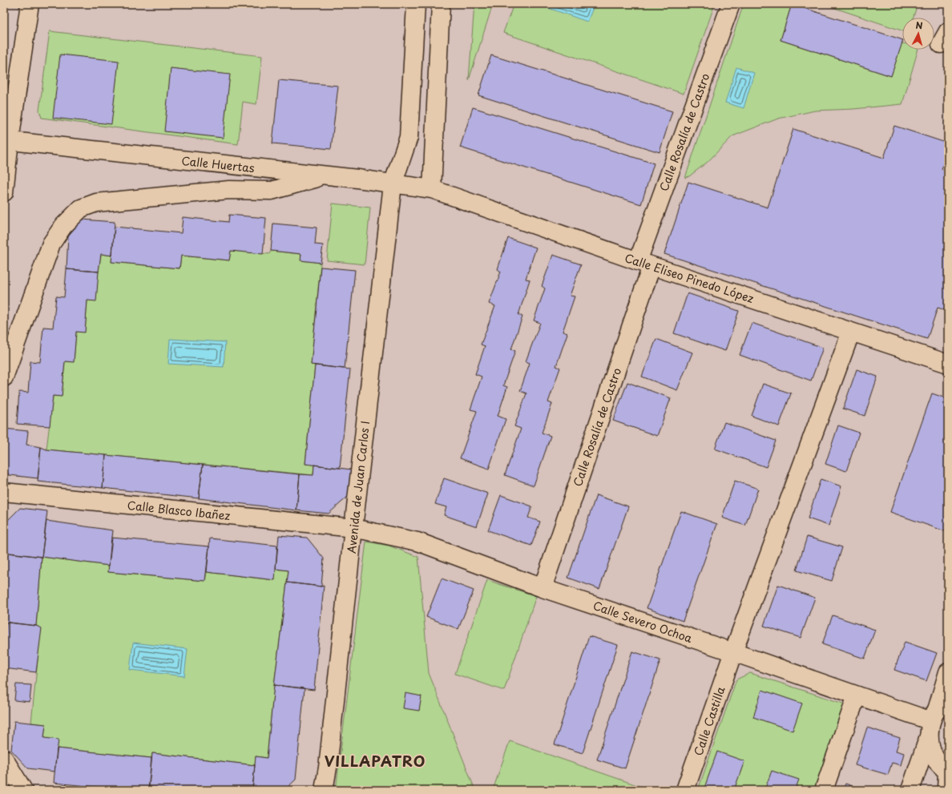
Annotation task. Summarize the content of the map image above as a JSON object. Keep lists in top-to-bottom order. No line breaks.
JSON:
{"streets":{"street":["Calle Rosalía de Castro","Calle Huertas","Calle Eliseo Pinedo López","Avenida de Juan Carlos I","Calle Blasco Ibañez","Calle Severo Ochoa","Calle Castilla"]},"crossings":[["Calle Rosalía de Castro","Calle Eliseo Pinedo López"],["Calle Rosalía de Castro","Calle Severo Ochoa"],["Calle Huertas","Calle Eliseo Pinedo López"],["Calle Huertas","Avenida de Juan Carlos I"],["Calle Eliseo Pinedo López","Calle Castilla"],["Avenida de Juan Carlos I","Calle Blasco Ibañez"],["Avenida de Juan Carlos I","Calle Severo Ochoa"],["Calle Blasco Ibañez","Calle Severo Ochoa"],["Calle Severo Ochoa","Calle Castilla"]],"districts":["VILLAPATRO"],"north":"top"}
